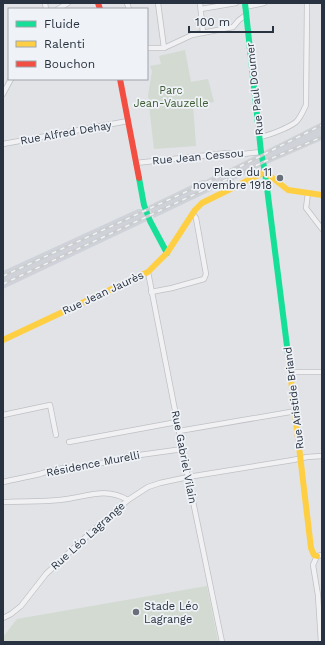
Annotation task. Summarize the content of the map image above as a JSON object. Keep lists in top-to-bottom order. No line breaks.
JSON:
{"streets":{"street":["Rue Paul Doumer","Rue Alfred Dehay","Rue Jean Cessou","Rue Jean Jaurès","Rue Aristide Briand","Rue Gabriel Vilain","Résidence Murelli","Rue Léo Lagrange"]},"crossings":[["Rue Paul Doumer","Rue Jean Cessou"],["Rue Paul Doumer","Rue Aristide Briand"],["Rue Jean Cessou","Rue Aristide Briand"],["Rue Jean Jaurès","Rue Aristide Briand"],["Rue Jean Jaurès","Rue Gabriel Vilain"],["Rue Aristide Briand","Rue Léo Lagrange"],["Rue Gabriel Vilain","Résidence Murelli"],["Rue Gabriel Vilain","Rue Léo Lagrange"]],"parks":["Parc Jean-Vauzelle"],"places":["Place du 11 novembre 1918","Stade Léo Lagrange"],"legend":["Fluide","Ralenti","Bouchon"],"scale_bar":"100 m"}
